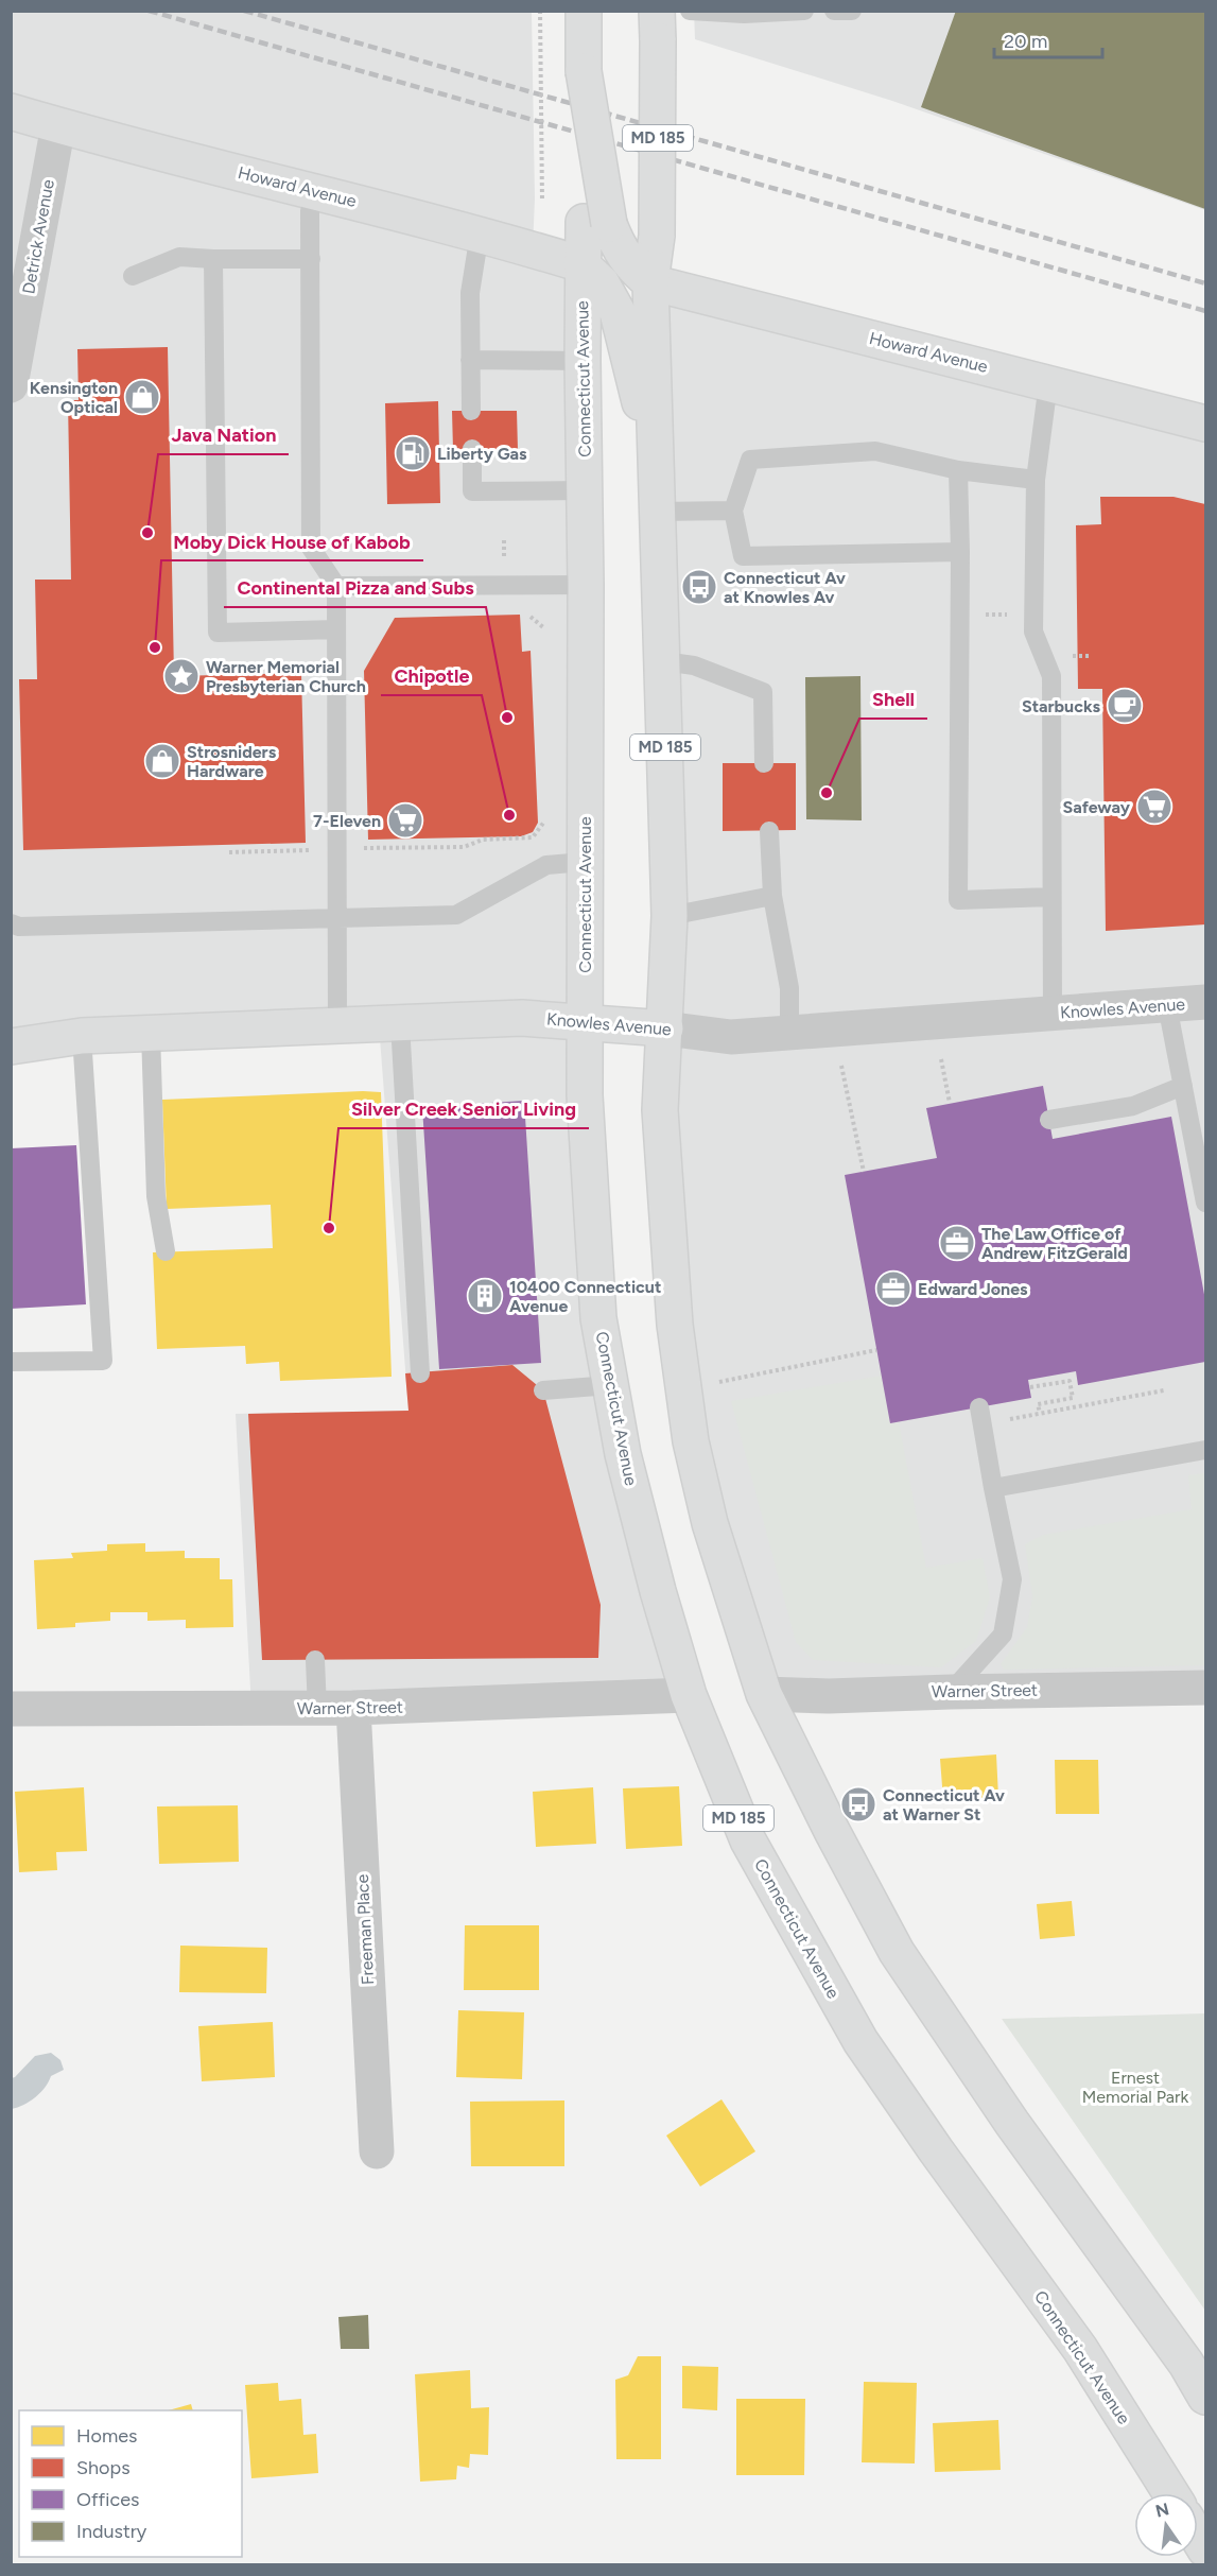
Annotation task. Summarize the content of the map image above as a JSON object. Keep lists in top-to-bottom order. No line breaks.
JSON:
{"streets":{"main road":["MD 185","Howard Avenue","Connecticut Avenue","Knowles Avenue"],"street":["Detrick Avenue","Warner Street","Freeman Place"]},"crossings":[["MD 185","Howard Avenue"],["MD 185","Knowles Avenue"],["MD 185","Warner Street"],["Howard Avenue","Detrick Avenue"],["Howard Avenue","Connecticut Avenue"],["Connecticut Avenue","Knowles Avenue"],["Connecticut Avenue","Warner Street"],["Warner Street","Freeman Place"]],"parks":["Ernest Memorial Park"],"places":{"shop":["Kensington Optical","Strosniders Hardware"],"fuel station":["Liberty Gas"],"other":["Java Nation","Moby Dick House of Kabob","Continental Pizza and Subs","Shell","Chipotle","Silver Creek Senior Living"],"bus stop":["Connecticut Av at Knowles Av","Connecticut Av at Warner St"],"place":["Warner Memorial Presbyterian Church"],"cafe":["Starbucks"],"supermarket":["Safeway","7-Eleven"],"office":["The Law Office of Andrew FitzGerald","Edward Jones"],"building":["10400 Connecticut Avenue"]},"legend":["Homes","Shops","Offices","Industry"],"scale_bar":"20 m","north":"top"}
